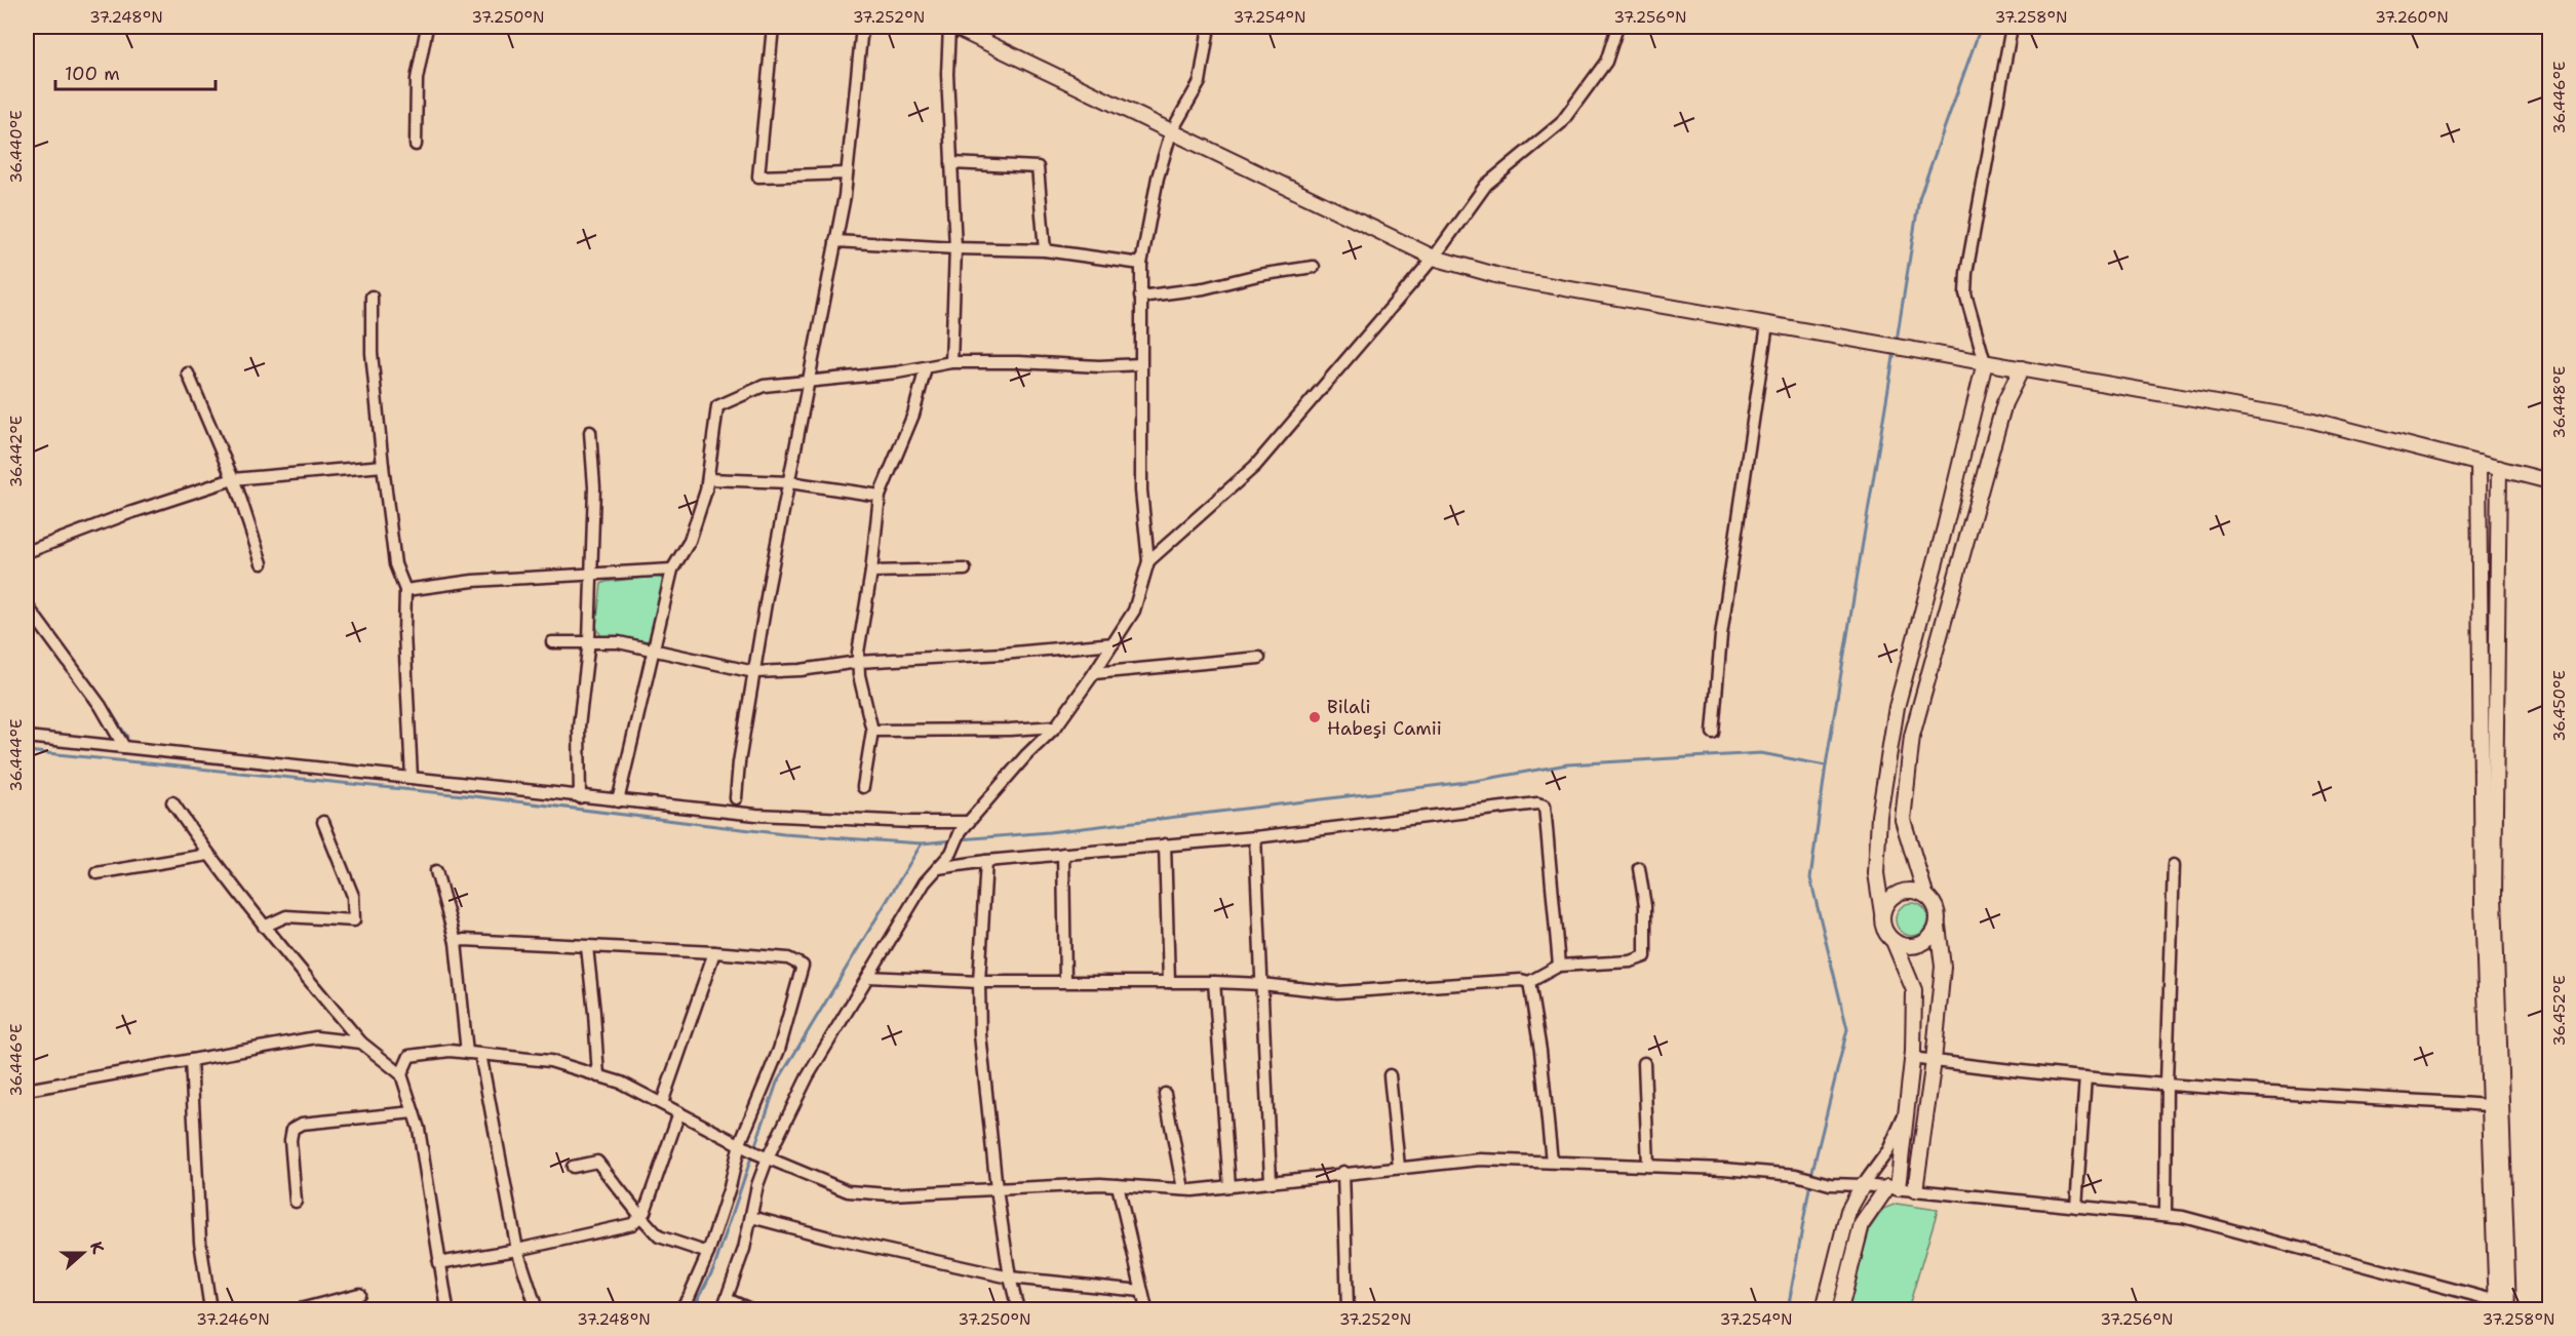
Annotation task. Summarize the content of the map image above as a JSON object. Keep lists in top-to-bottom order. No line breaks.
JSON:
{"places":["Bilali Habeşi Camii"],"scale_bar":"100 m","north":"right","coordinates":["37.248°N","37.250°N","37.252°N","37.254°N","37.256°N","37.258°N","37.260°N","36.446°E","36.440°E","36.448°E","36.442°E","36.450°E","36.444°E","36.452°E","37.246°N"]}
